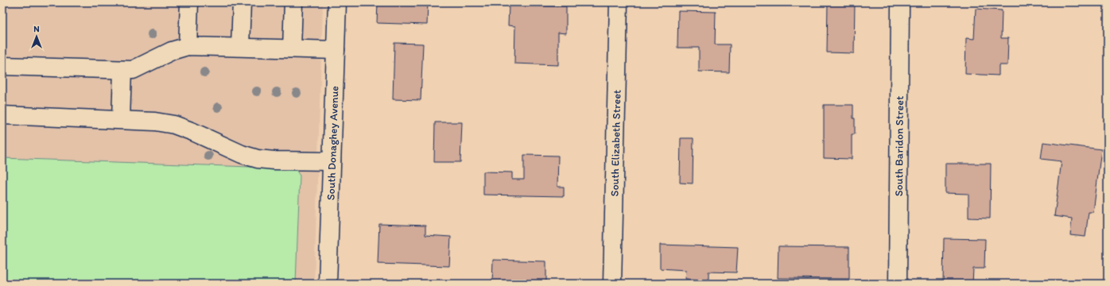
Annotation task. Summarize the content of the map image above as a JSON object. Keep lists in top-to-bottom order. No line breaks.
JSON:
{"streets":{"street":["South Donaghey Avenue","South Elizabeth Street","South Baridon Street"]},"north":"top"}
